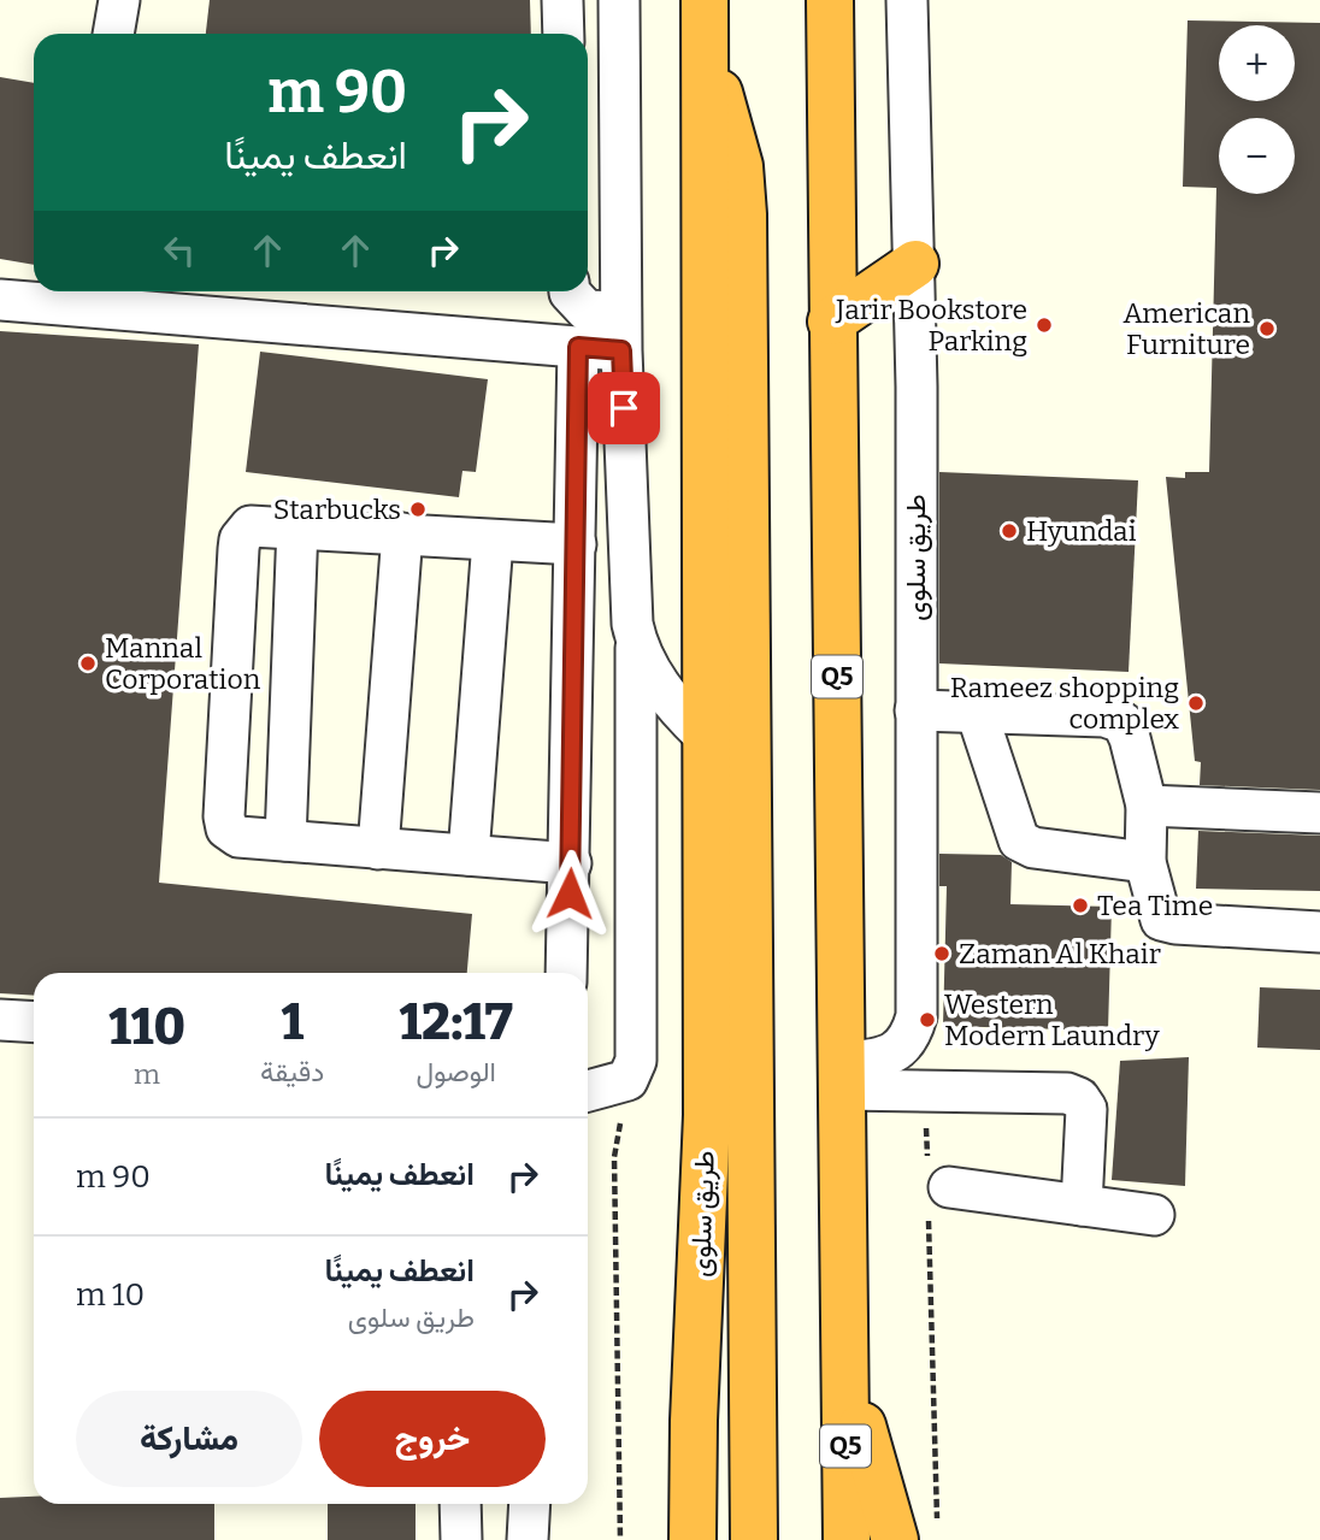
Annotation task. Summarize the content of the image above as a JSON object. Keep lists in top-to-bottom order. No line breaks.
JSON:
{"streets":{"highway":["طريق سلوى","Q5"]},"crossings":[["طريق سلوى","Q5"]],"places":["Jarir Bookstore Parking","American Furniture","Starbucks","Hyundai","Mannal Corporation","Rameez shopping complex","Tea Time","Zaman Al Khair","Western Modern Laundry"],"page":{"map_buttons":["+","−"],"turn":["90 m","انعطف يمينًا"],"eta":["12:17","الوصول","1","دقيقة","110","m"],"list":[{"name":"انعطف يمينًا","value":"90 m"},{"name":"انعطف يمينًا","note":"طريق سلوى","value":"10 m"}],"buttons":["خروج","مشاركة"]}}
